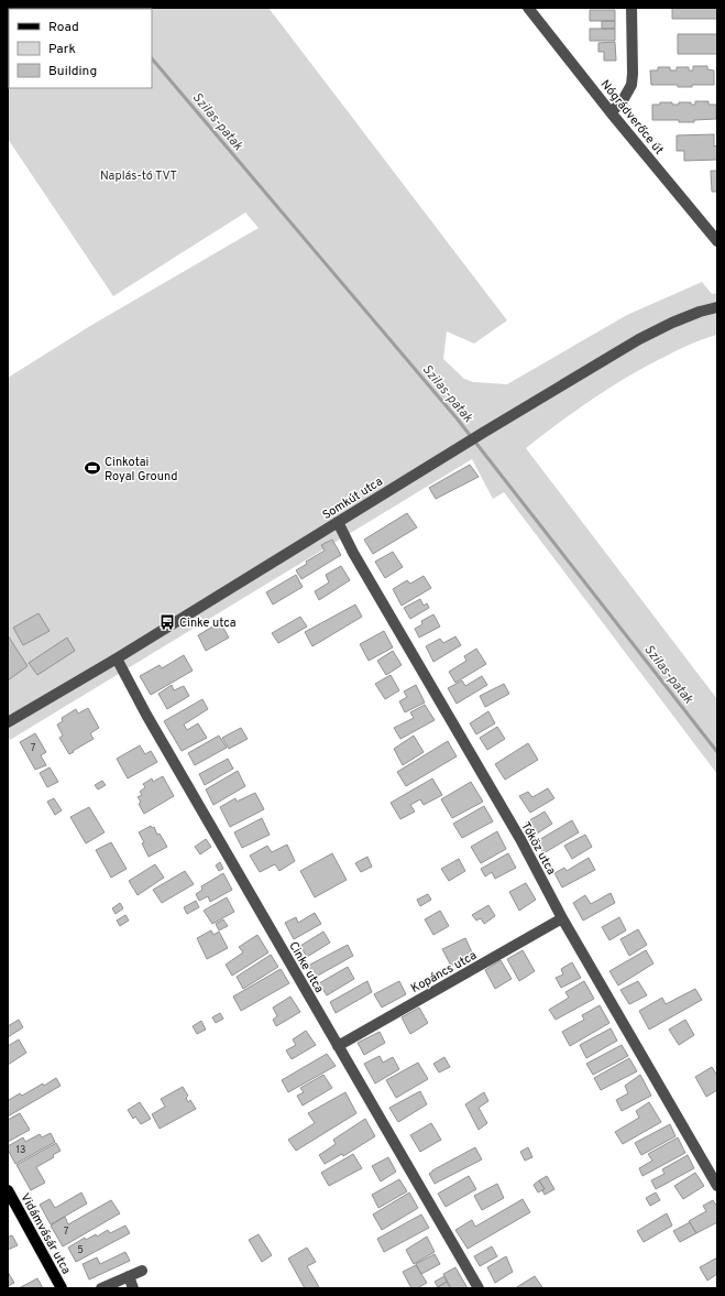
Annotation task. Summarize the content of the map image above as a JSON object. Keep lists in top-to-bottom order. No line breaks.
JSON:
{"streets":{"main road":["Vidámvásár utca"],"street":["Nógrádverőce út","Somkút utca","Tóköz utca","Cinke utca","Kopáncs utca"]},"crossings":[["Somkút utca","Tóköz utca"],["Somkút utca","Cinke utca"],["Tóköz utca","Kopáncs utca"],["Cinke utca","Kopáncs utca"]],"water":["Szilas-patak"],"parks":["Naplás-tó TVT"],"places":{"sports":["Cinkotai Royal Ground"],"bus stop":["Cinke utca"]},"house_numbers":["7","13","7","5"],"legend":["Road","Park","Building"]}
